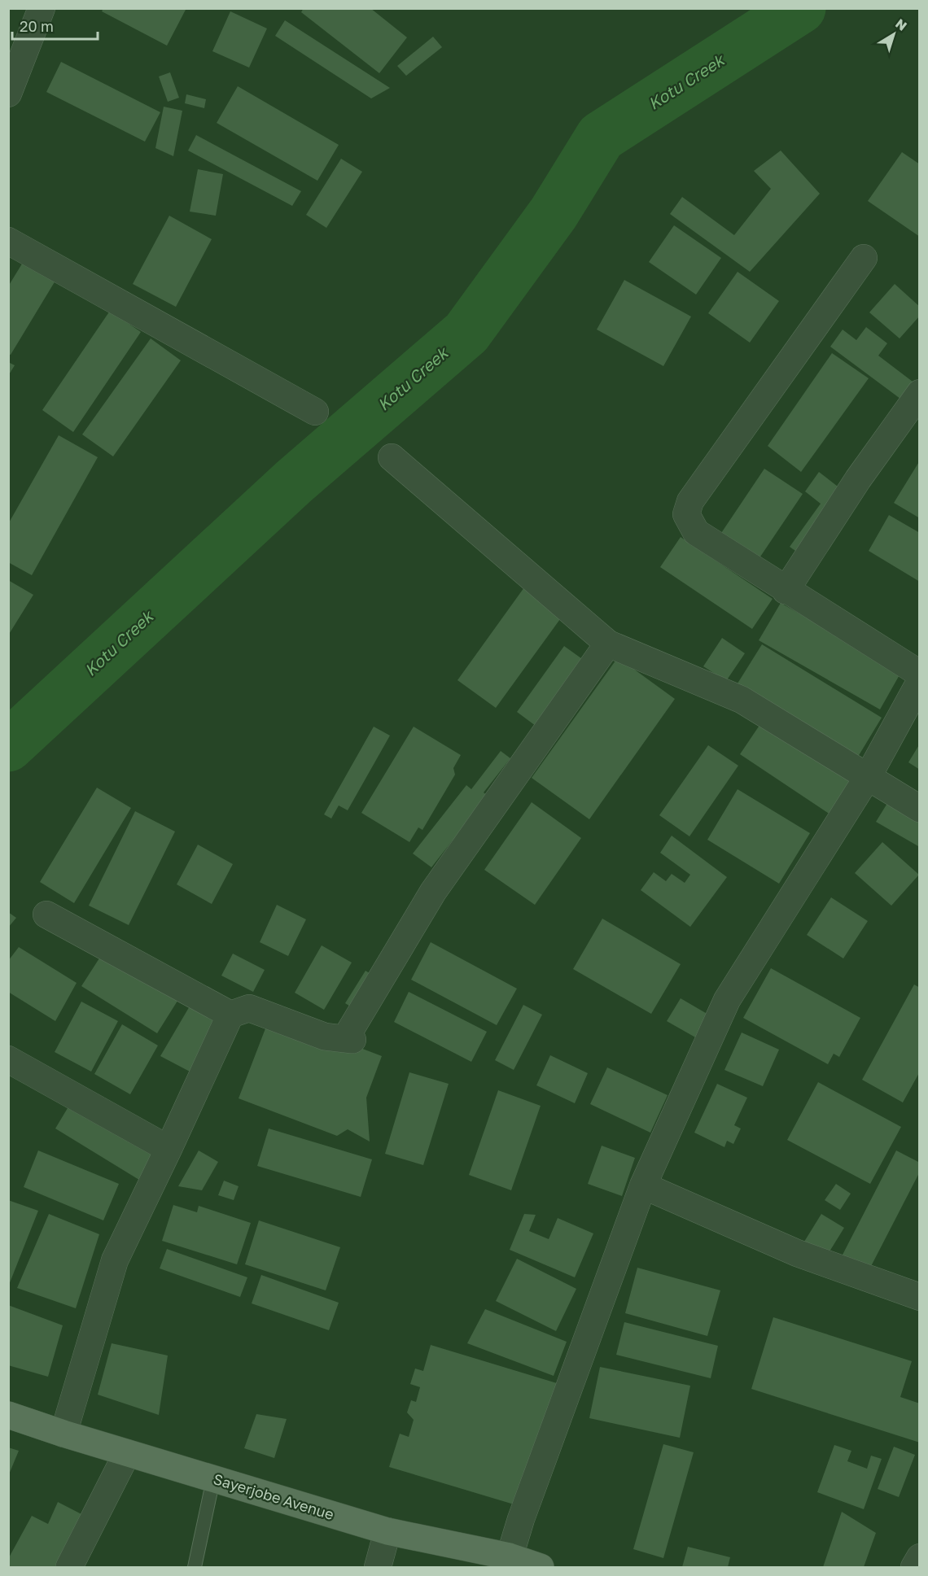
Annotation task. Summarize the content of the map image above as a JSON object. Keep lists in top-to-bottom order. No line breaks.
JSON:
{"streets":{"main road":["Sayerjobe Avenue"]},"water":["Kotu Creek"],"scale_bar":"20 m","north":"top right"}
